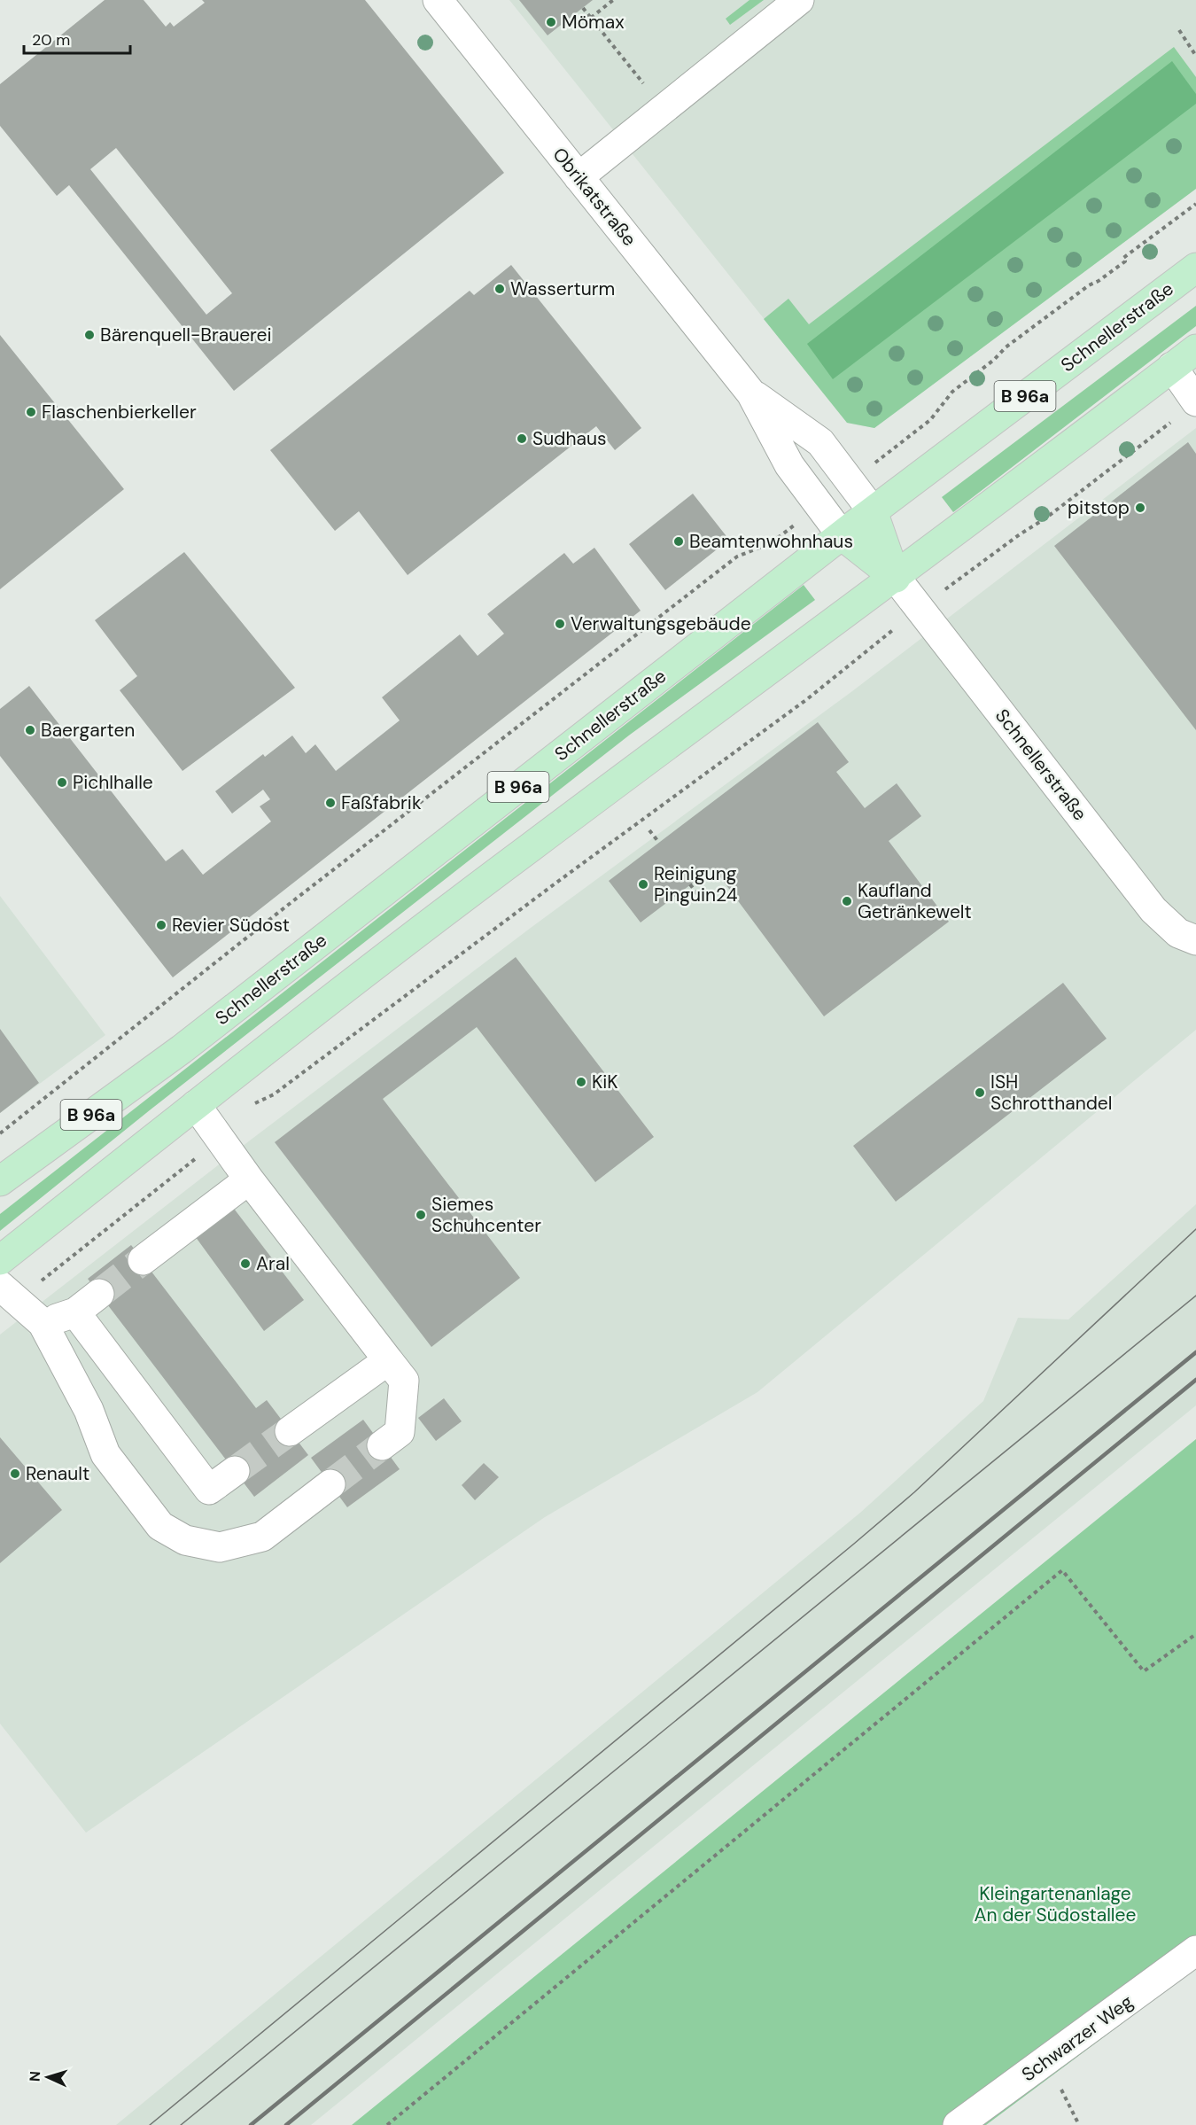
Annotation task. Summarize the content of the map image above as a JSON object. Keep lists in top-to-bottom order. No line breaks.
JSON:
{"streets":{"main road":["Schnellerstraße","B 96a"],"street":["Obrikatstraße","Schwarzer Weg"]},"crossings":[["Obrikatstraße","Schnellerstraße"],["Schnellerstraße","B 96a"]],"parks":["Kleingartenanlage An der Südostallee"],"places":["Mömax","Wasserturm","Bärenquell-Brauerei","Flaschenbierkeller","Sudhaus","pitstop","Beamtenwohnhaus","Verwaltungsgebäude","Baergarten","Pichlhalle","Faßfabrik","Reinigung Pinguin24","Kaufland Getränkewelt","Revier Südost","KiK","ISH Schrotthandel","Siemes Schuhcenter","Aral","Renault"],"scale_bar":"20 m","north":"left"}
